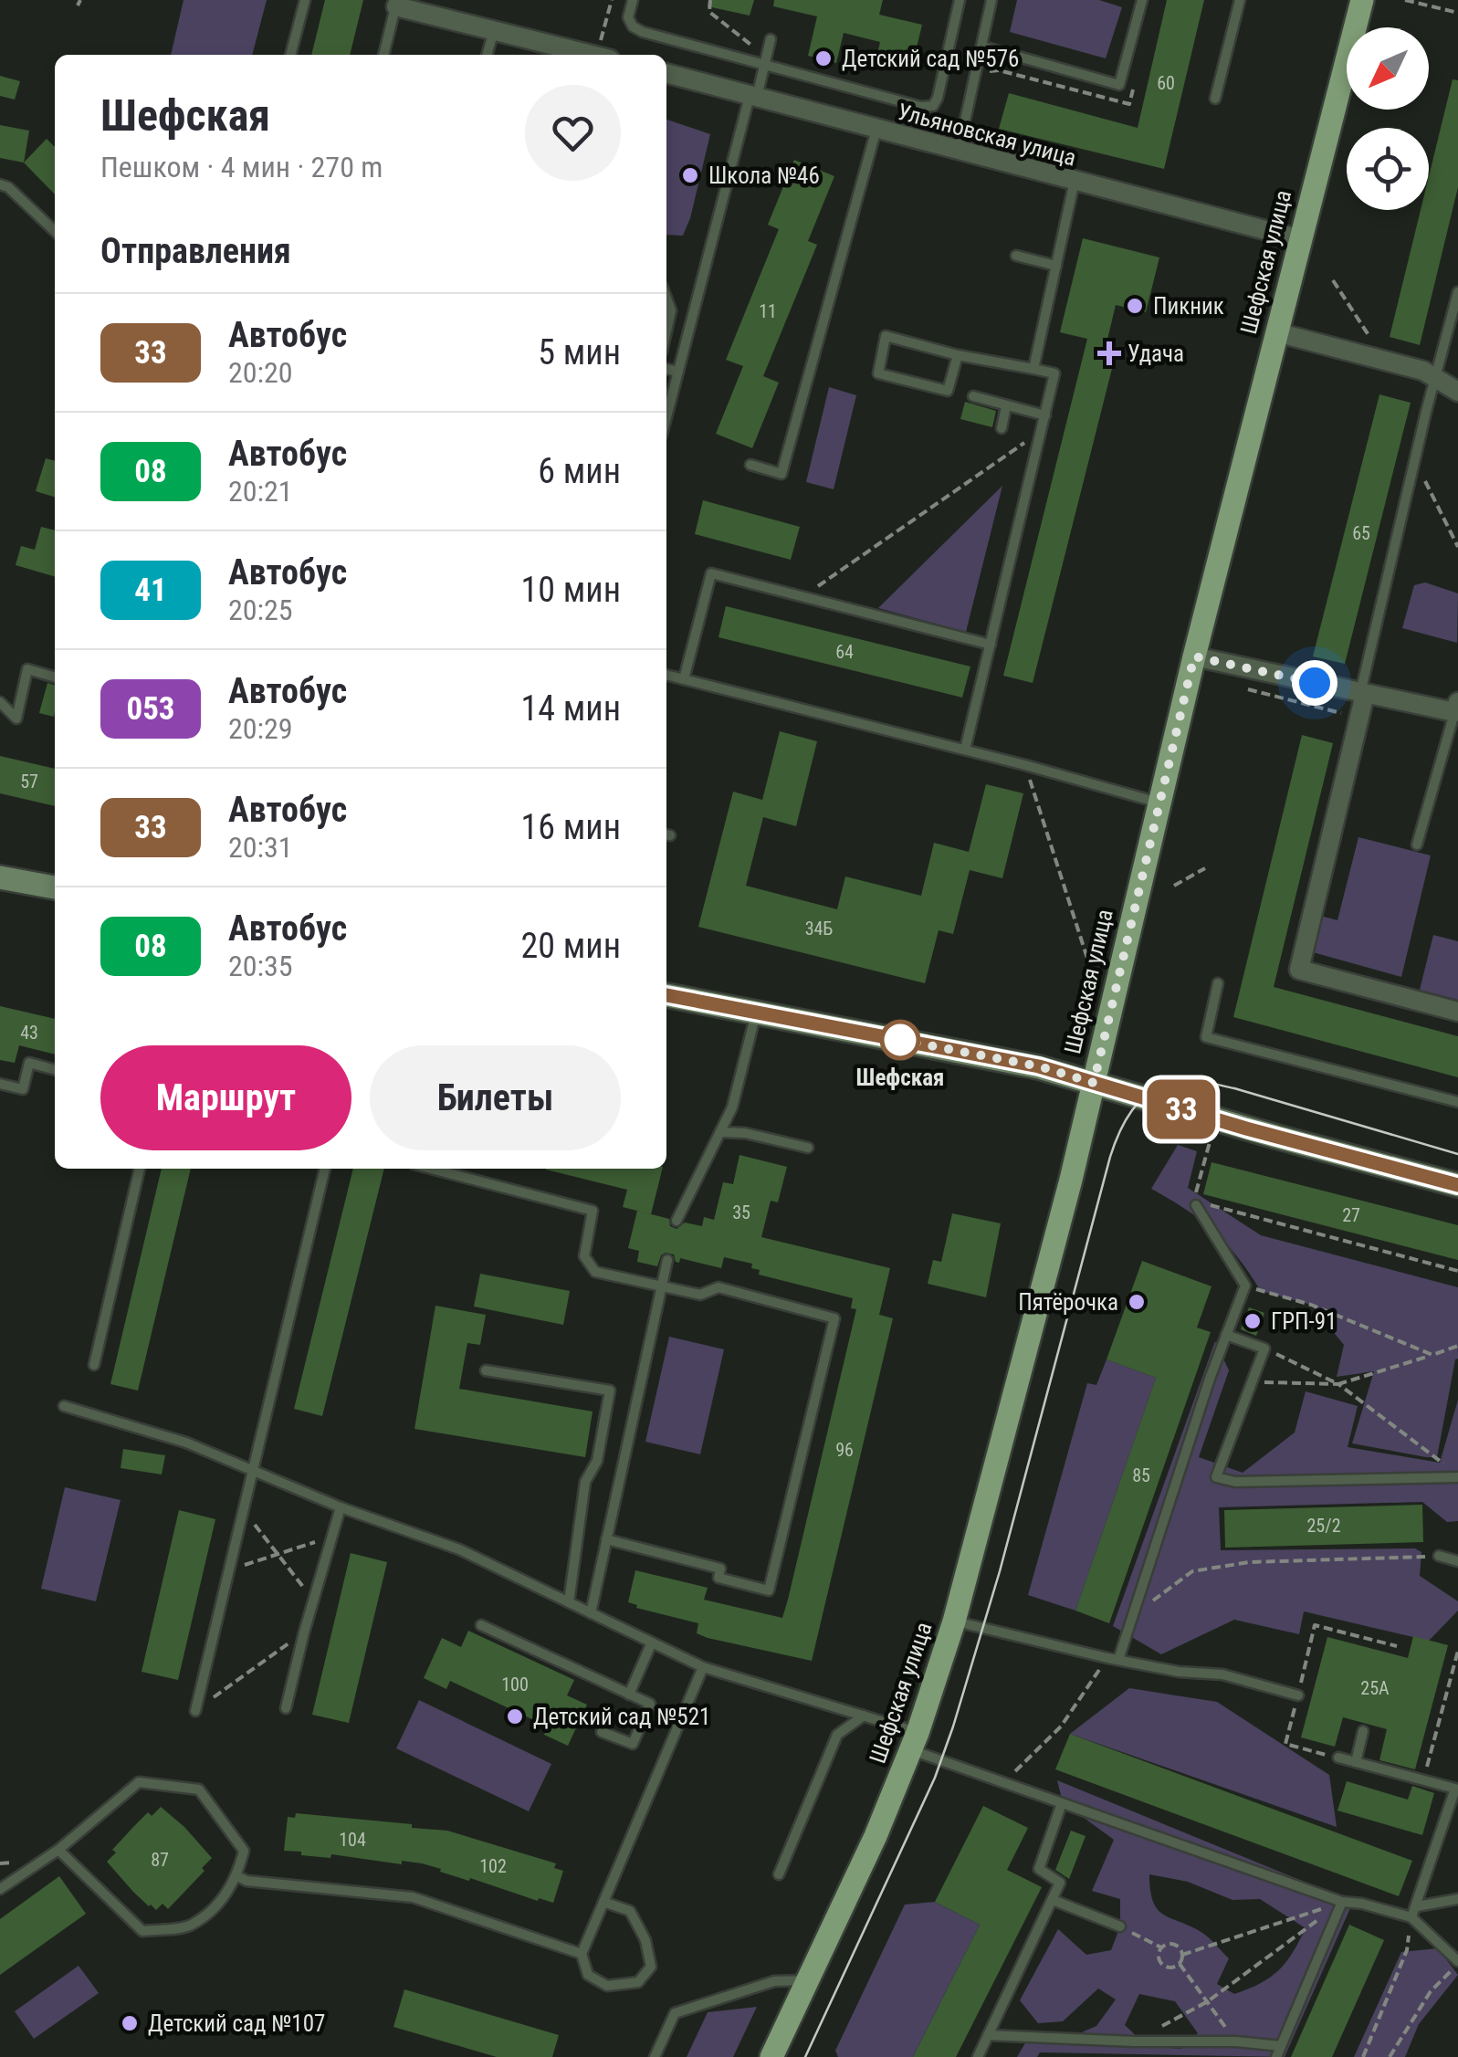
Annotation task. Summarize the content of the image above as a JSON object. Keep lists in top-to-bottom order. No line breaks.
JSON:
{"streets":{"main road":["Шефская улица"],"street":["Ульяновская улица"]},"crossings":[["Ульяновская улица","Шефская улица"]],"places":{"other":["Детский сад №576","Школа №46","Пикник","Шефская","Пятёрочка","ГРП-91","Детский сад №521","Детский сад №107"],"health":["Удача"]},"lines":["bus line 33"],"house_numbers":["60","11","65","64","57","34Б","43","35","27","96","85","25/2","100","25А","104","87","102"],"north":"bottom left","page":{"on_map":"33","heading":[["Шефская","Пешком · 4 мин · 270 m"],"Отправления"],"list":[{"mark":"33","name":"Автобус","note":"20:20","value":"5 мин"},{"mark":"08","name":"Автобус","note":"20:21","value":"6 мин"},{"mark":"41","name":"Автобус","note":"20:25","value":"10 мин"},{"mark":"053","name":"Автобус","note":"20:29","value":"14 мин"},{"mark":"33","name":"Автобус","note":"20:31","value":"16 мин"},{"mark":"08","name":"Автобус","note":"20:35","value":"20 мин"}],"buttons":["Маршрут","Билеты"]}}
